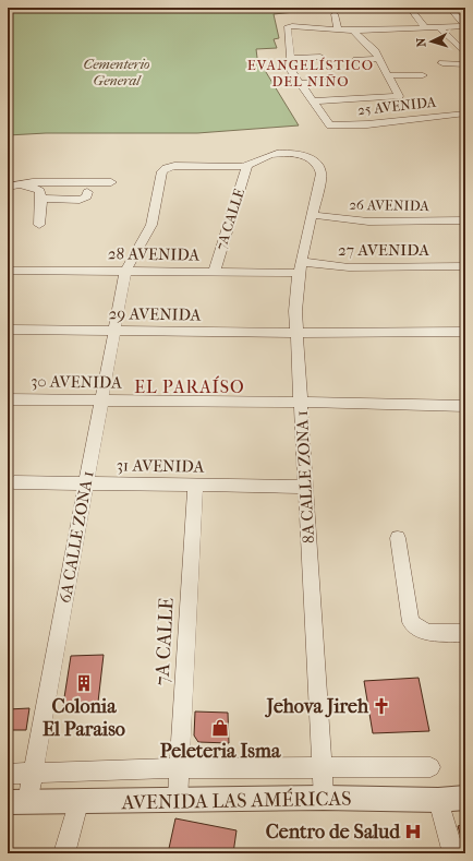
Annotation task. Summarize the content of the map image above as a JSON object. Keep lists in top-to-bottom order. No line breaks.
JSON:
{"streets":{"street":["25 AVENIDA","26 AVENIDA","7A CALLE","27 AVENIDA","28 AVENIDA","29 AVENIDA","30 AVENIDA","31 AVENIDA","8A CALLE ZONA 1","6A CALLE ZONA 1","AVENIDA LAS AMÉRICAS"]},"crossings":[["26 AVENIDA","8A CALLE ZONA 1"],["7A CALLE","28 AVENIDA"],["7A CALLE","31 AVENIDA"],["7A CALLE","8A CALLE ZONA 1"],["7A CALLE","6A CALLE ZONA 1"],["7A CALLE","AVENIDA LAS AMÉRICAS"],["27 AVENIDA","28 AVENIDA"],["27 AVENIDA","8A CALLE ZONA 1"],["28 AVENIDA","8A CALLE ZONA 1"],["28 AVENIDA","6A CALLE ZONA 1"],["29 AVENIDA","8A CALLE ZONA 1"],["29 AVENIDA","6A CALLE ZONA 1"],["30 AVENIDA","8A CALLE ZONA 1"],["30 AVENIDA","6A CALLE ZONA 1"],["31 AVENIDA","8A CALLE ZONA 1"],["31 AVENIDA","6A CALLE ZONA 1"],["8A CALLE ZONA 1","6A CALLE ZONA 1"],["8A CALLE ZONA 1","AVENIDA LAS AMÉRICAS"],["6A CALLE ZONA 1","AVENIDA LAS AMÉRICAS"]],"districts":["EVANGELÍSTICO DEL NIÑO","EL PARAÍSO"],"parks":["Cementerio General"],"places":{"building":["Colonia El Paraiso"],"church":["Jehova Jireh"],"shop":["Peleteria Isma"],"hospital":["Centro de Salud"]},"north":"left"}
